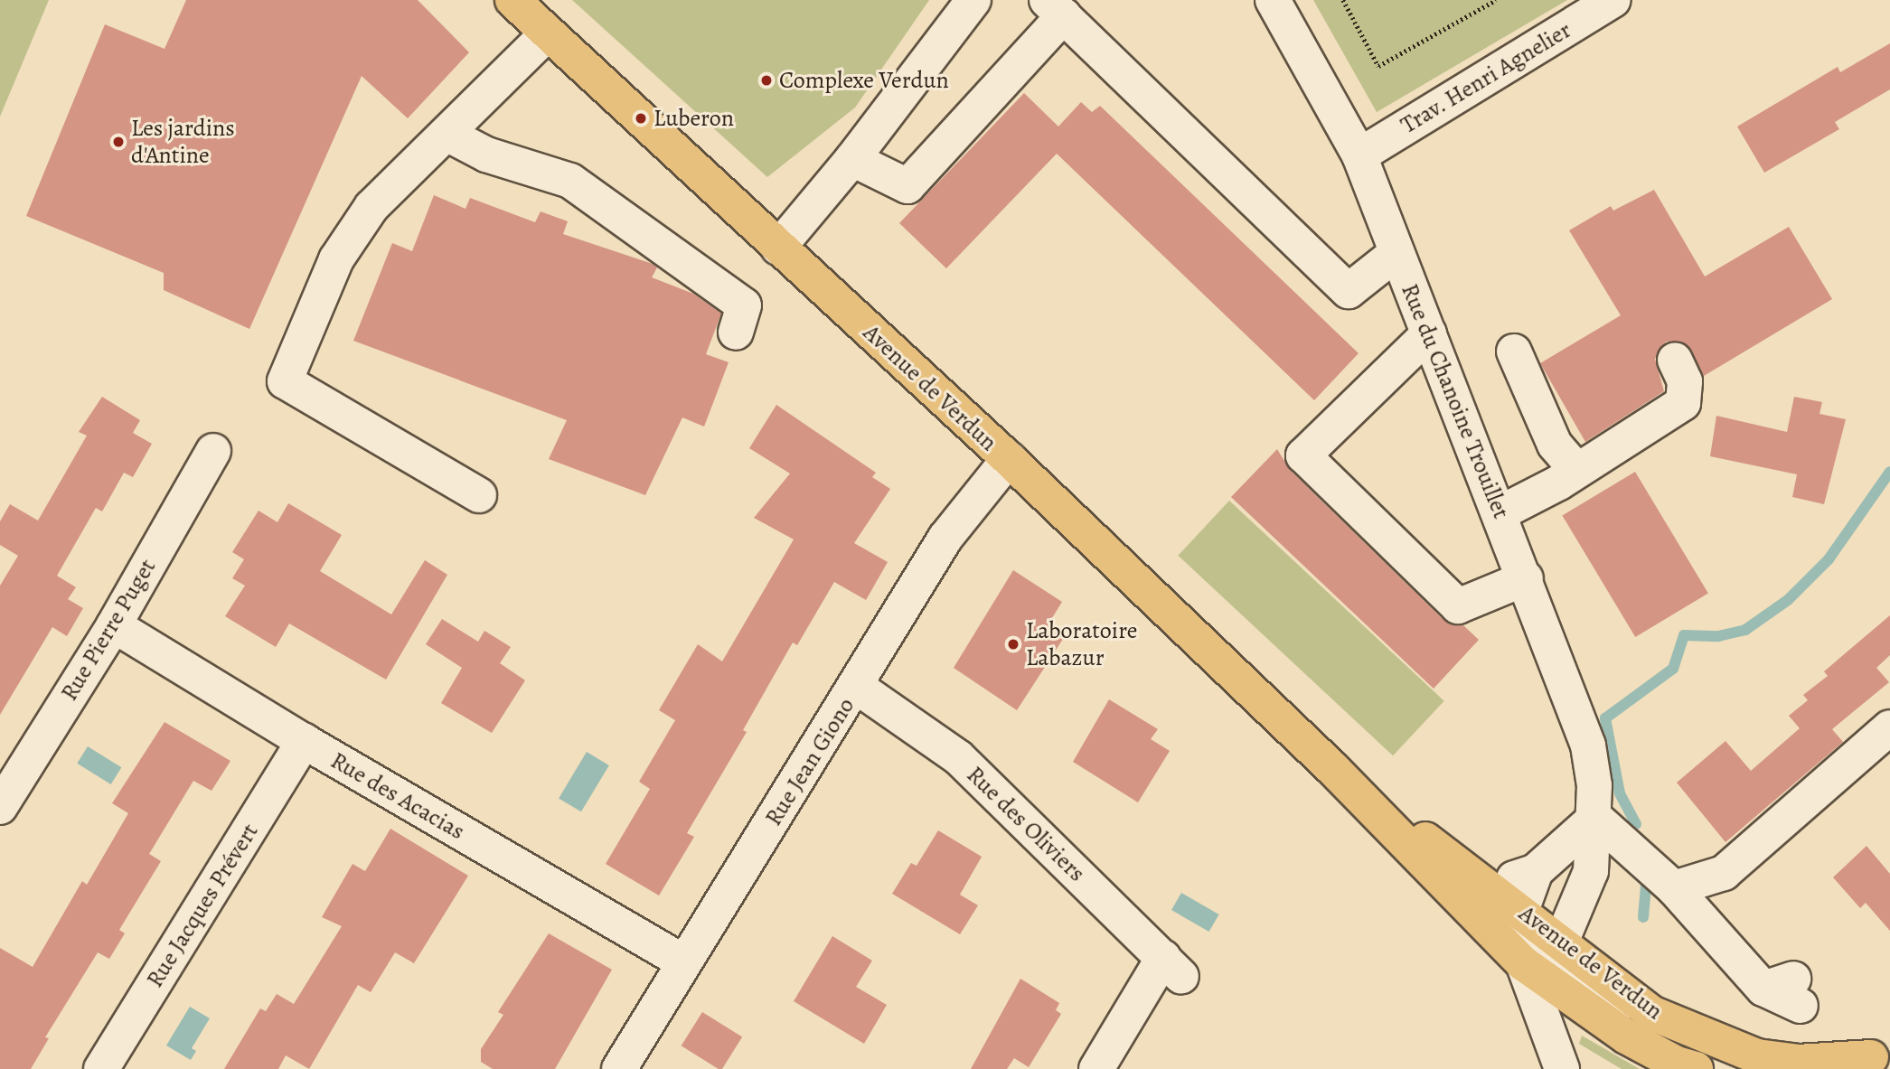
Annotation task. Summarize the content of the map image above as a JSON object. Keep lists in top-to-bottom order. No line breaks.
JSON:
{"streets":{"main road":["Avenue de Verdun"],"street":["Trav. Henri Agnelier","Rue du Chanoine Trouillet","Rue Pierre Puget","Rue Jean Giono","Rue des Acacias","Rue des Oliviers","Rue Jacques Prévert"]},"crossings":[["Trav. Henri Agnelier","Rue du Chanoine Trouillet"],["Avenue de Verdun","Rue du Chanoine Trouillet"],["Avenue de Verdun","Rue Jean Giono"],["Rue Pierre Puget","Rue des Acacias"],["Rue Jean Giono","Rue des Acacias"],["Rue Jean Giono","Rue des Oliviers"],["Rue des Acacias","Rue Jacques Prévert"]],"places":["Complexe Verdun","Luberon","Les jardins d'Antine","Laboratoire Labazur"]}
